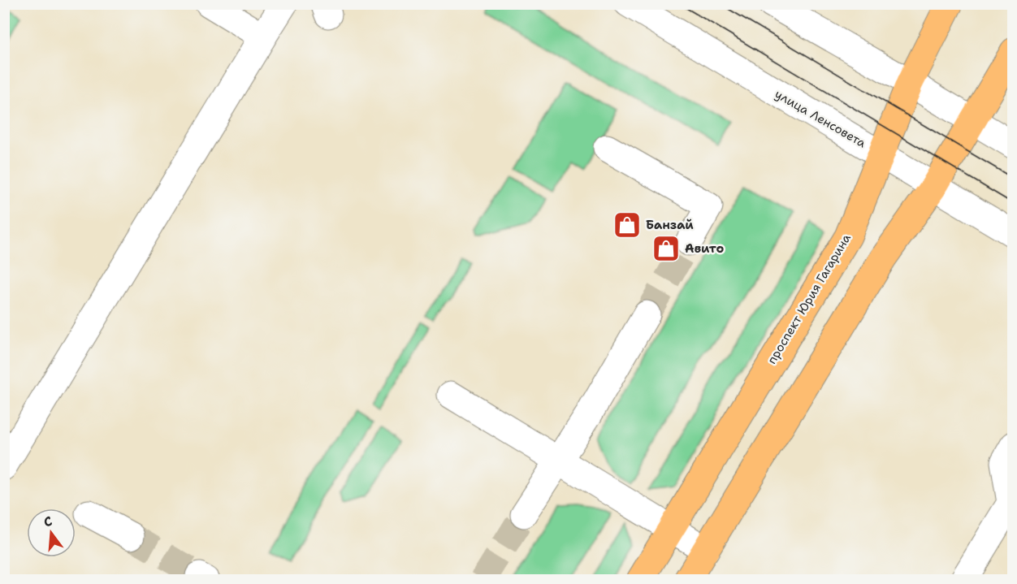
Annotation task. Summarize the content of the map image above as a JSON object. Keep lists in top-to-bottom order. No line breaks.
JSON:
{"streets":{"main road":["проспект Юрия Гагарина"],"street":["улица Ленсовета"]},"crossings":[["улица Ленсовета","проспект Юрия Гагарина"]],"places":{"shop":["Банзай","Авито"]},"north":"top"}
